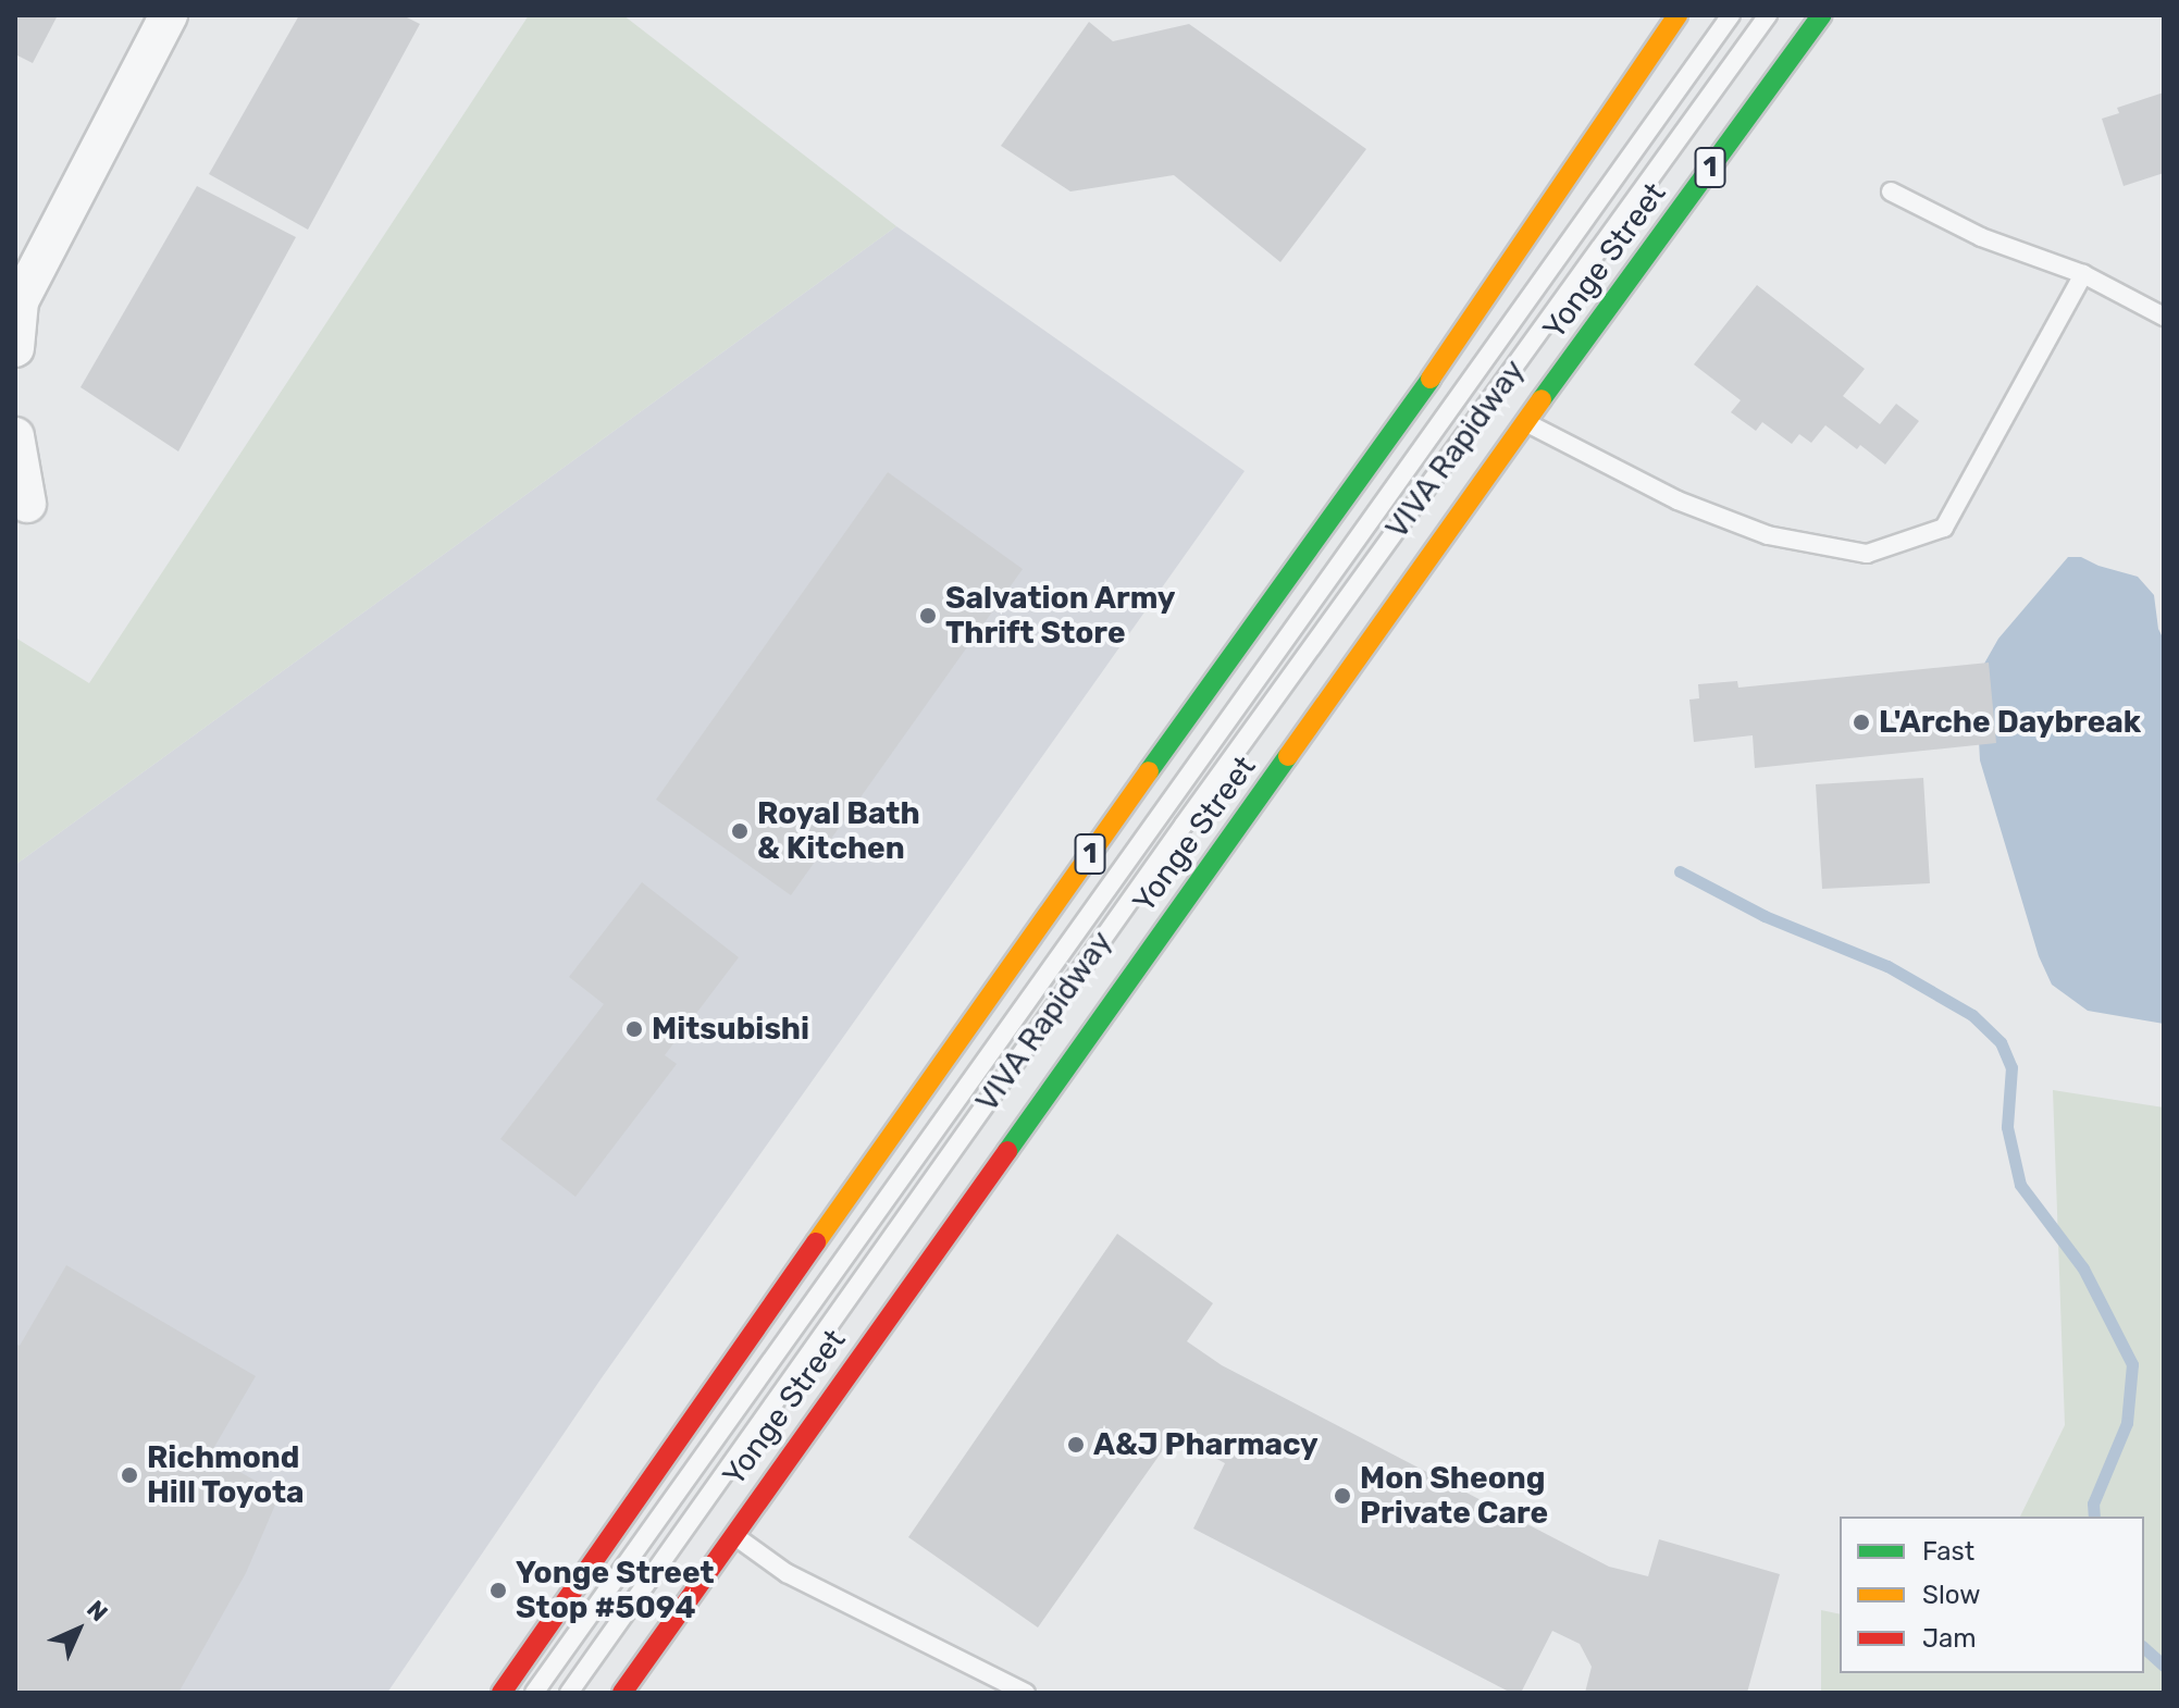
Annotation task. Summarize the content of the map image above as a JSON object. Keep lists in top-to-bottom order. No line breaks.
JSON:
{"streets":{"main road":["1","Yonge Street"],"lane":["VIVA Rapidway"]},"places":["Salvation Army Thrift Store","L'Arche Daybreak","Royal Bath & Kitchen","Mitsubishi","A&J Pharmacy","Richmond Hill Toyota","Mon Sheong Private Care","Yonge Street Stop #5094"],"legend":["Fast","Slow","Jam"],"north":"top right"}
